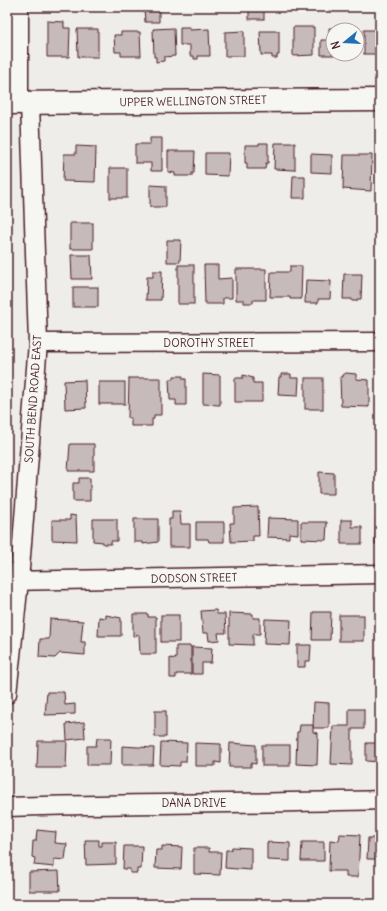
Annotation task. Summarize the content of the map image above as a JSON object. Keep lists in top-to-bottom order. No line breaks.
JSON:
{"streets":{"main road":["UPPER WELLINGTON STREET"],"street":["DOROTHY STREET","SOUTH BEND ROAD EAST","DODSON STREET","DANA DRIVE"]},"crossings":[["UPPER WELLINGTON STREET","SOUTH BEND ROAD EAST"],["DOROTHY STREET","SOUTH BEND ROAD EAST"],["SOUTH BEND ROAD EAST","DODSON STREET"]],"north":"left"}
